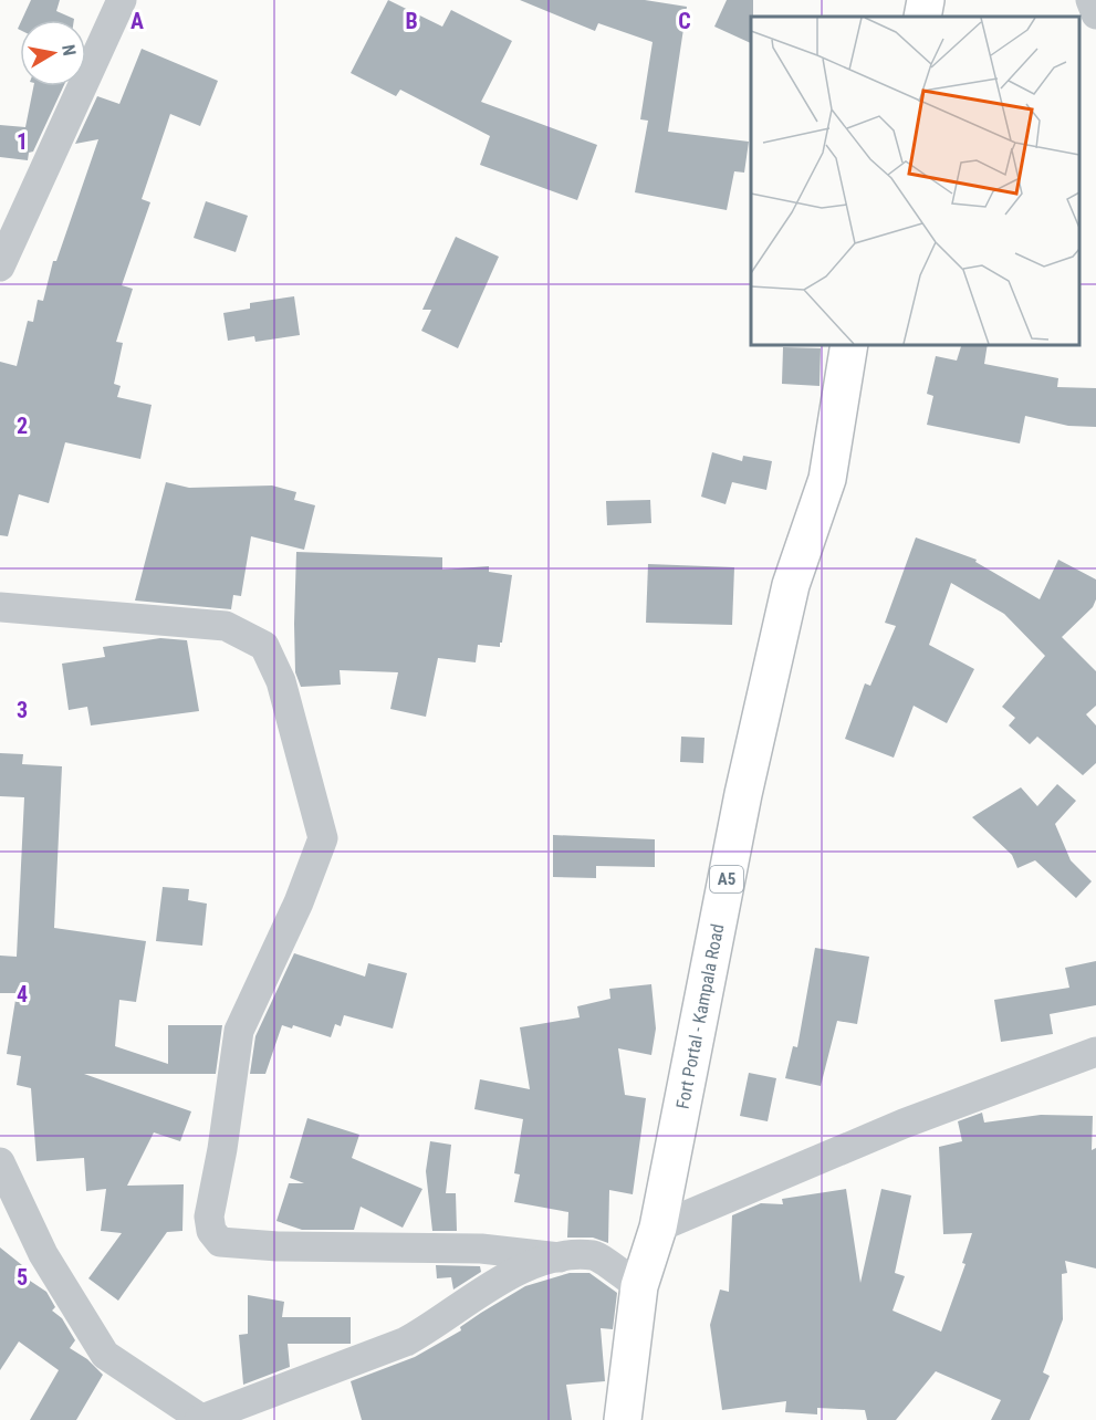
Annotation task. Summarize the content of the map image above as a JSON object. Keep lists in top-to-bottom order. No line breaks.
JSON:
{"streets":{"main road":["A5","Fort Portal - Kampala Road"]},"north":"right","grid":{"columns":["A","B","C"],"rows":["1","2","3","4","5"]}}
